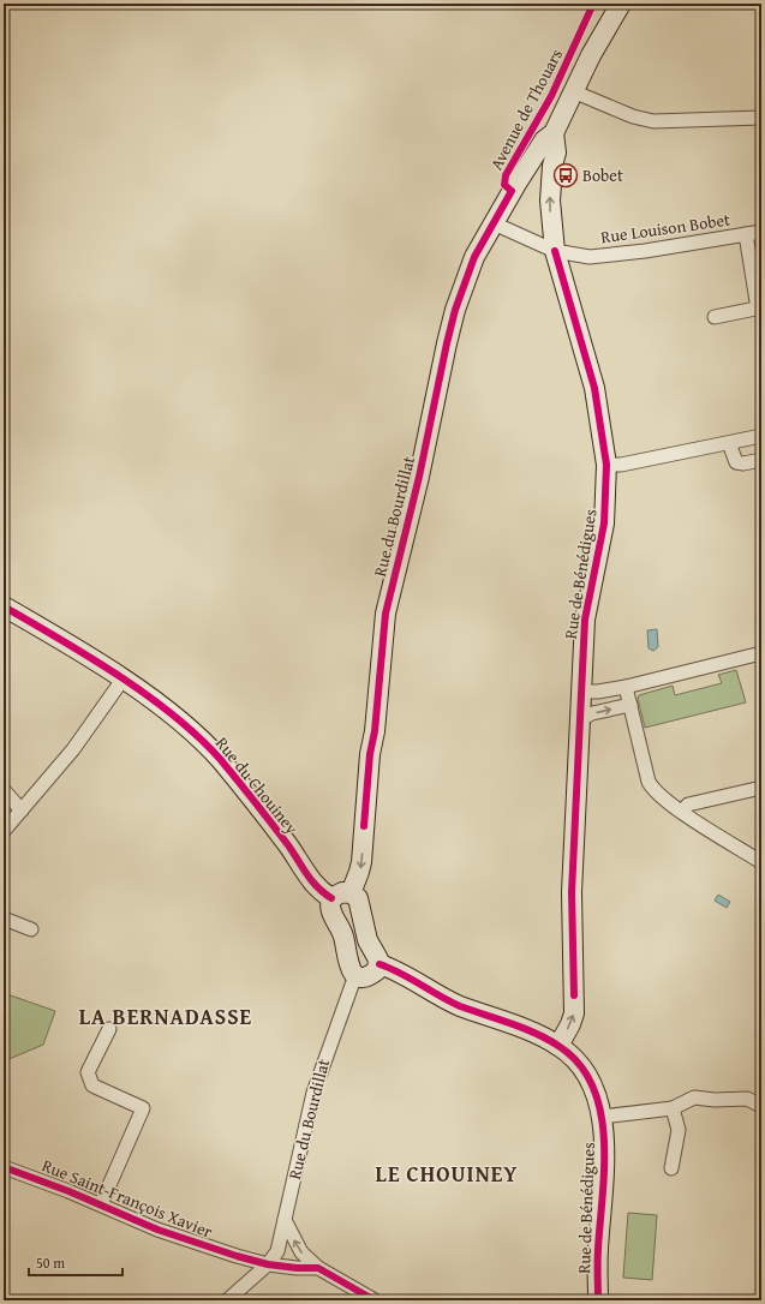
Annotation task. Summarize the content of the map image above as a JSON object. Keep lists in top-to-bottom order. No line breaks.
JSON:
{"streets":{"street":["Avenue de Thouars","Rue Louison Bobet","Rue du Bourdillat","Rue de Bénédigues","Rue du Chouiney","Rue Saint-François Xavier"]},"crossings":[["Avenue de Thouars","Rue Louison Bobet"],["Avenue de Thouars","Rue du Bourdillat"],["Avenue de Thouars","Rue de Bénédigues"],["Rue Louison Bobet","Rue du Bourdillat"],["Rue Louison Bobet","Rue de Bénédigues"],["Rue du Bourdillat","Rue Saint-François Xavier"]],"one_way":["Rue du Bourdillat","Rue de Bénédigues"],"districts":["LA BERNADASSE","LE CHOUINEY"],"places":{"bus stop":["Bobet"]},"scale_bar":"50 m"}
